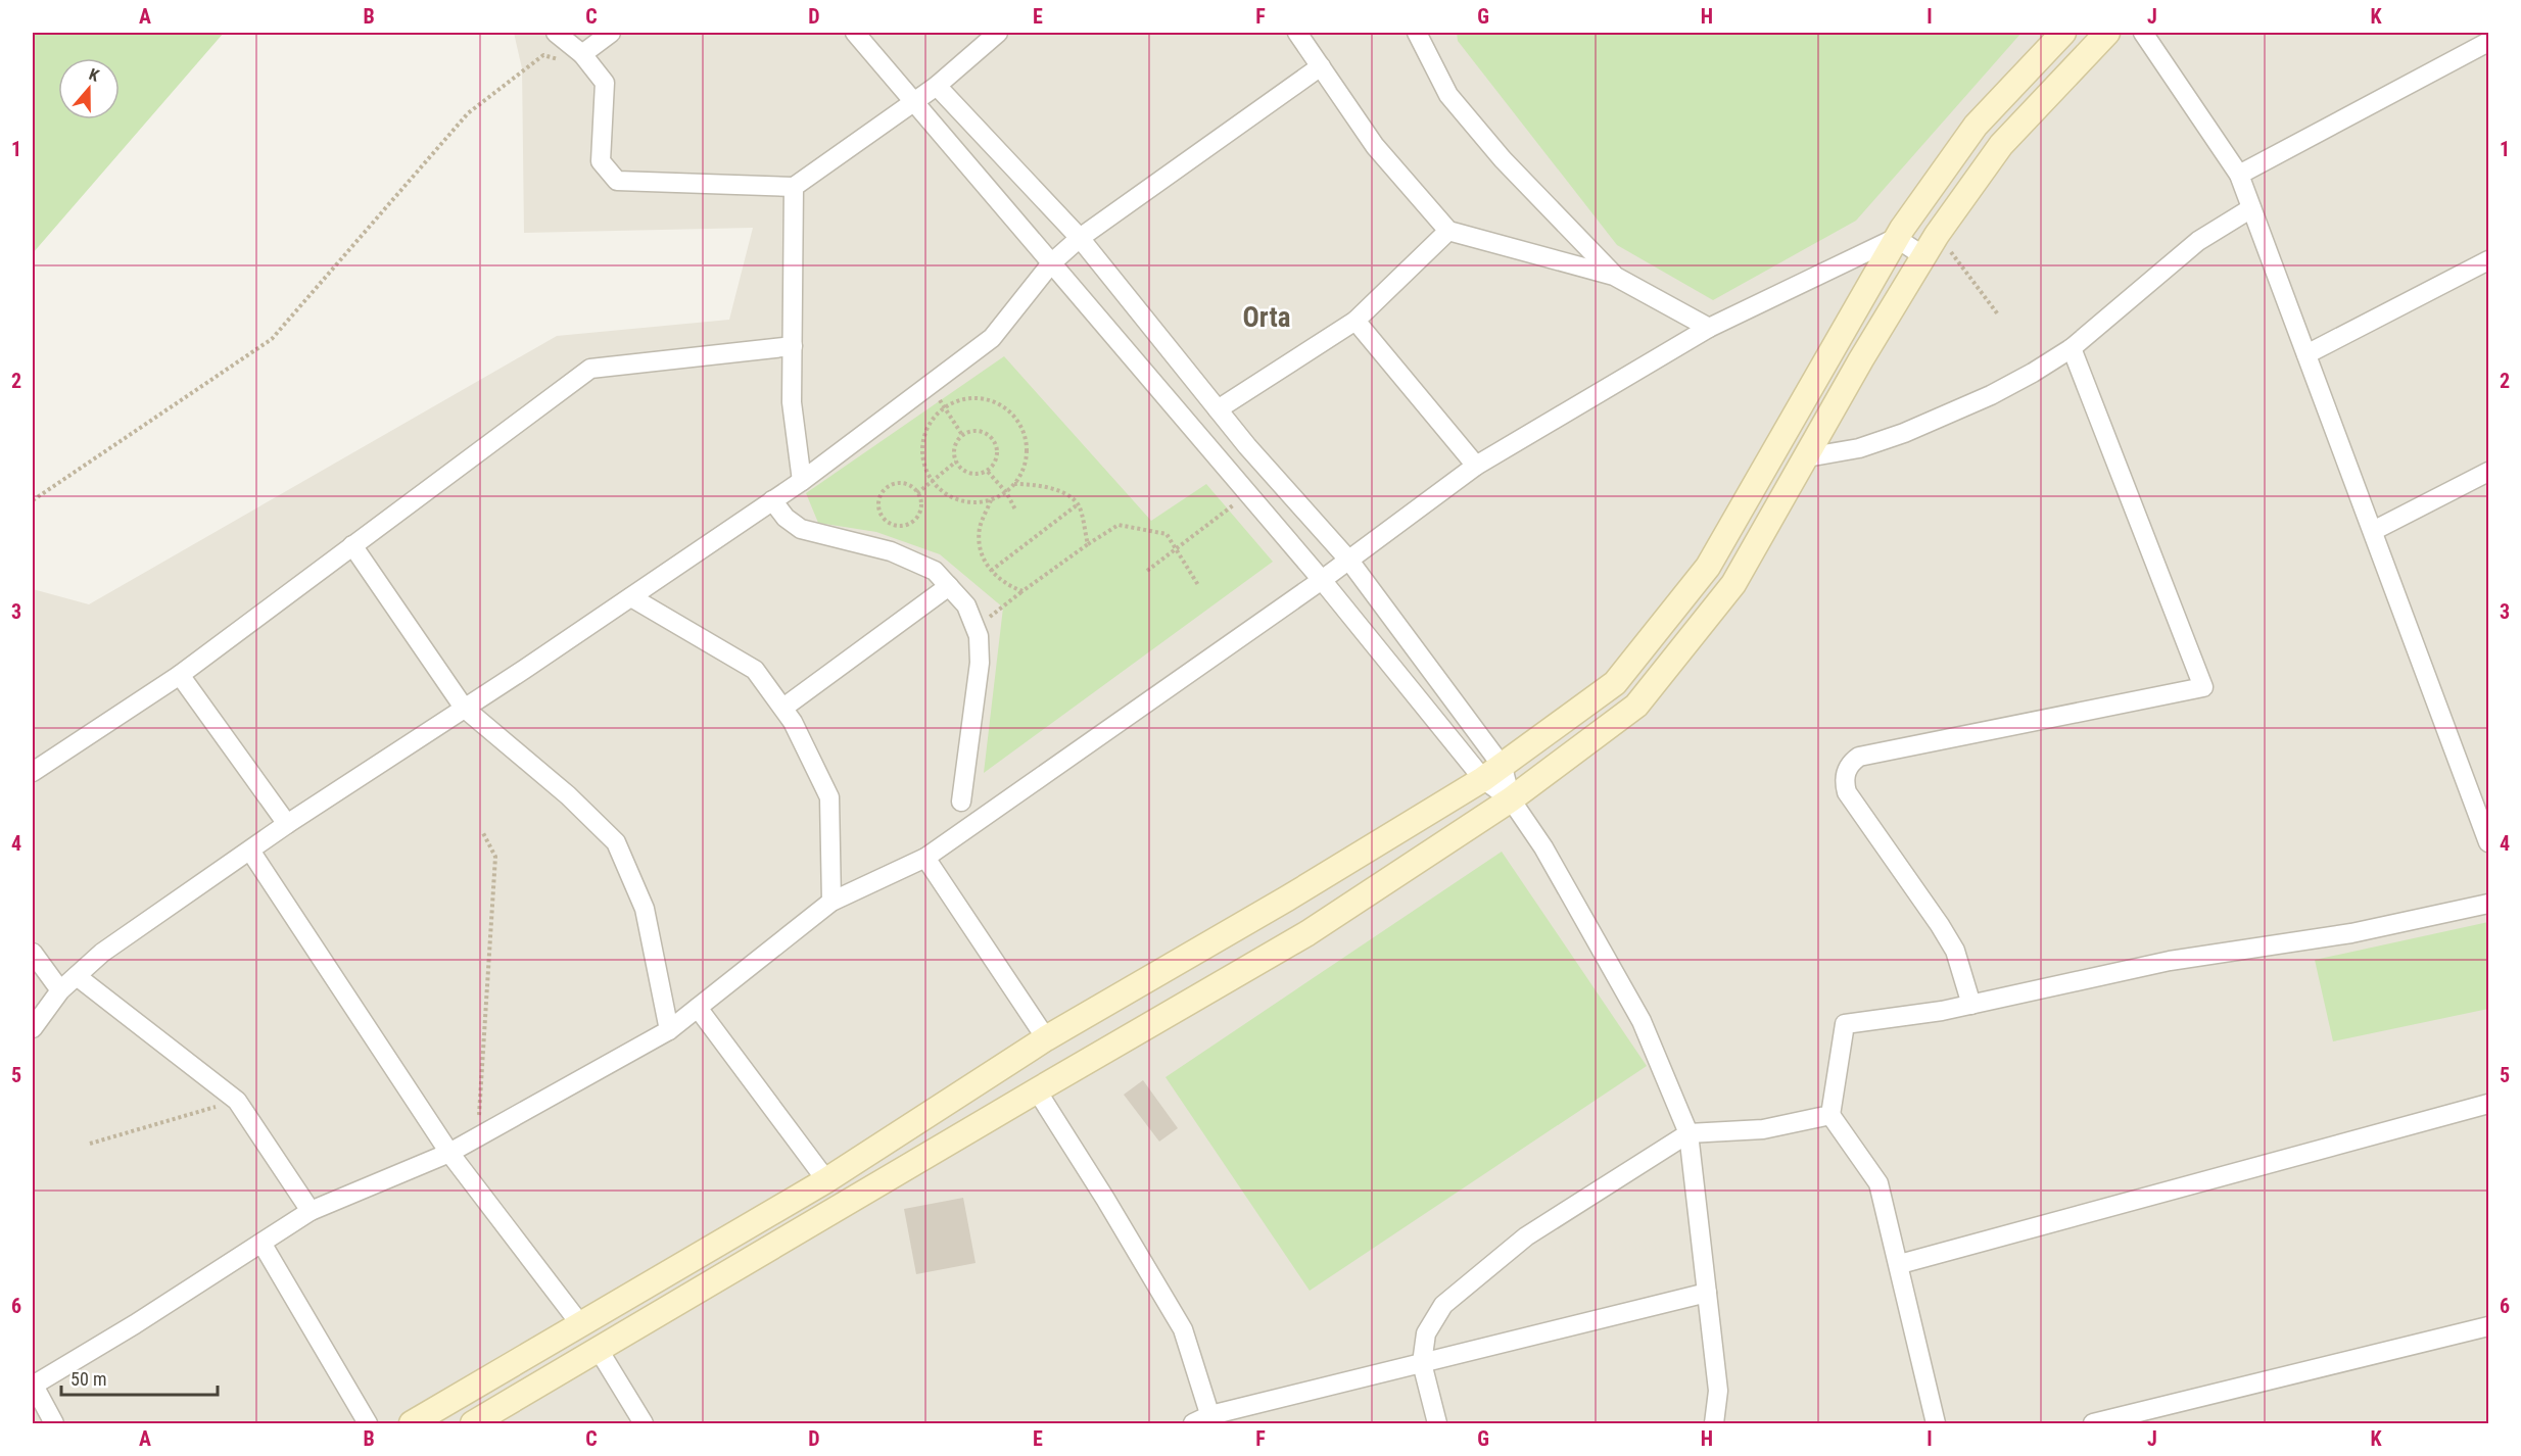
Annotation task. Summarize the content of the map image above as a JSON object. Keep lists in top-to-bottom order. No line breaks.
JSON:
{"districts":["Orta"],"scale_bar":"50 m","north":"top","grid":{"columns":["A","B","C","D","E","F","G","H","I","J","K"],"rows":["1","2","3","4","5","6"]}}
